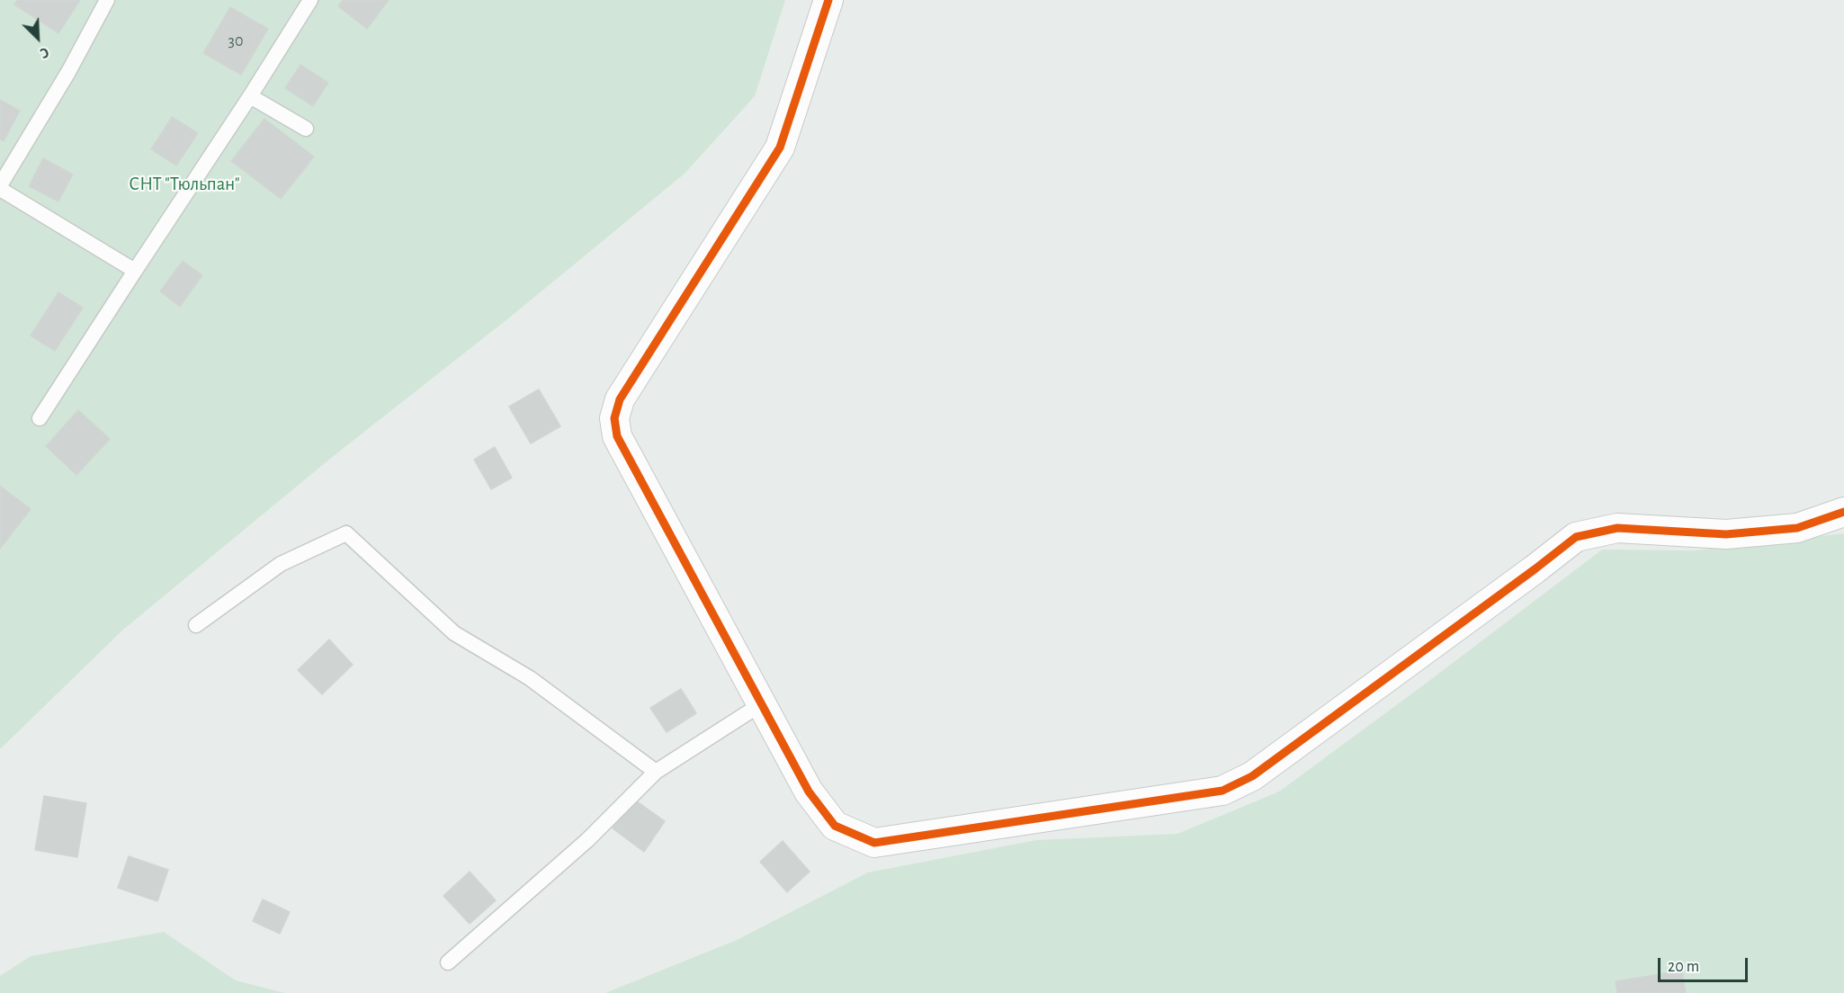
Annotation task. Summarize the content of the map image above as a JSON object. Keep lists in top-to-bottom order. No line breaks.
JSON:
{"parks":["СНТ \"Тюльпан\""],"house_numbers":["30"],"scale_bar":"20 m","north":"bottom right"}
